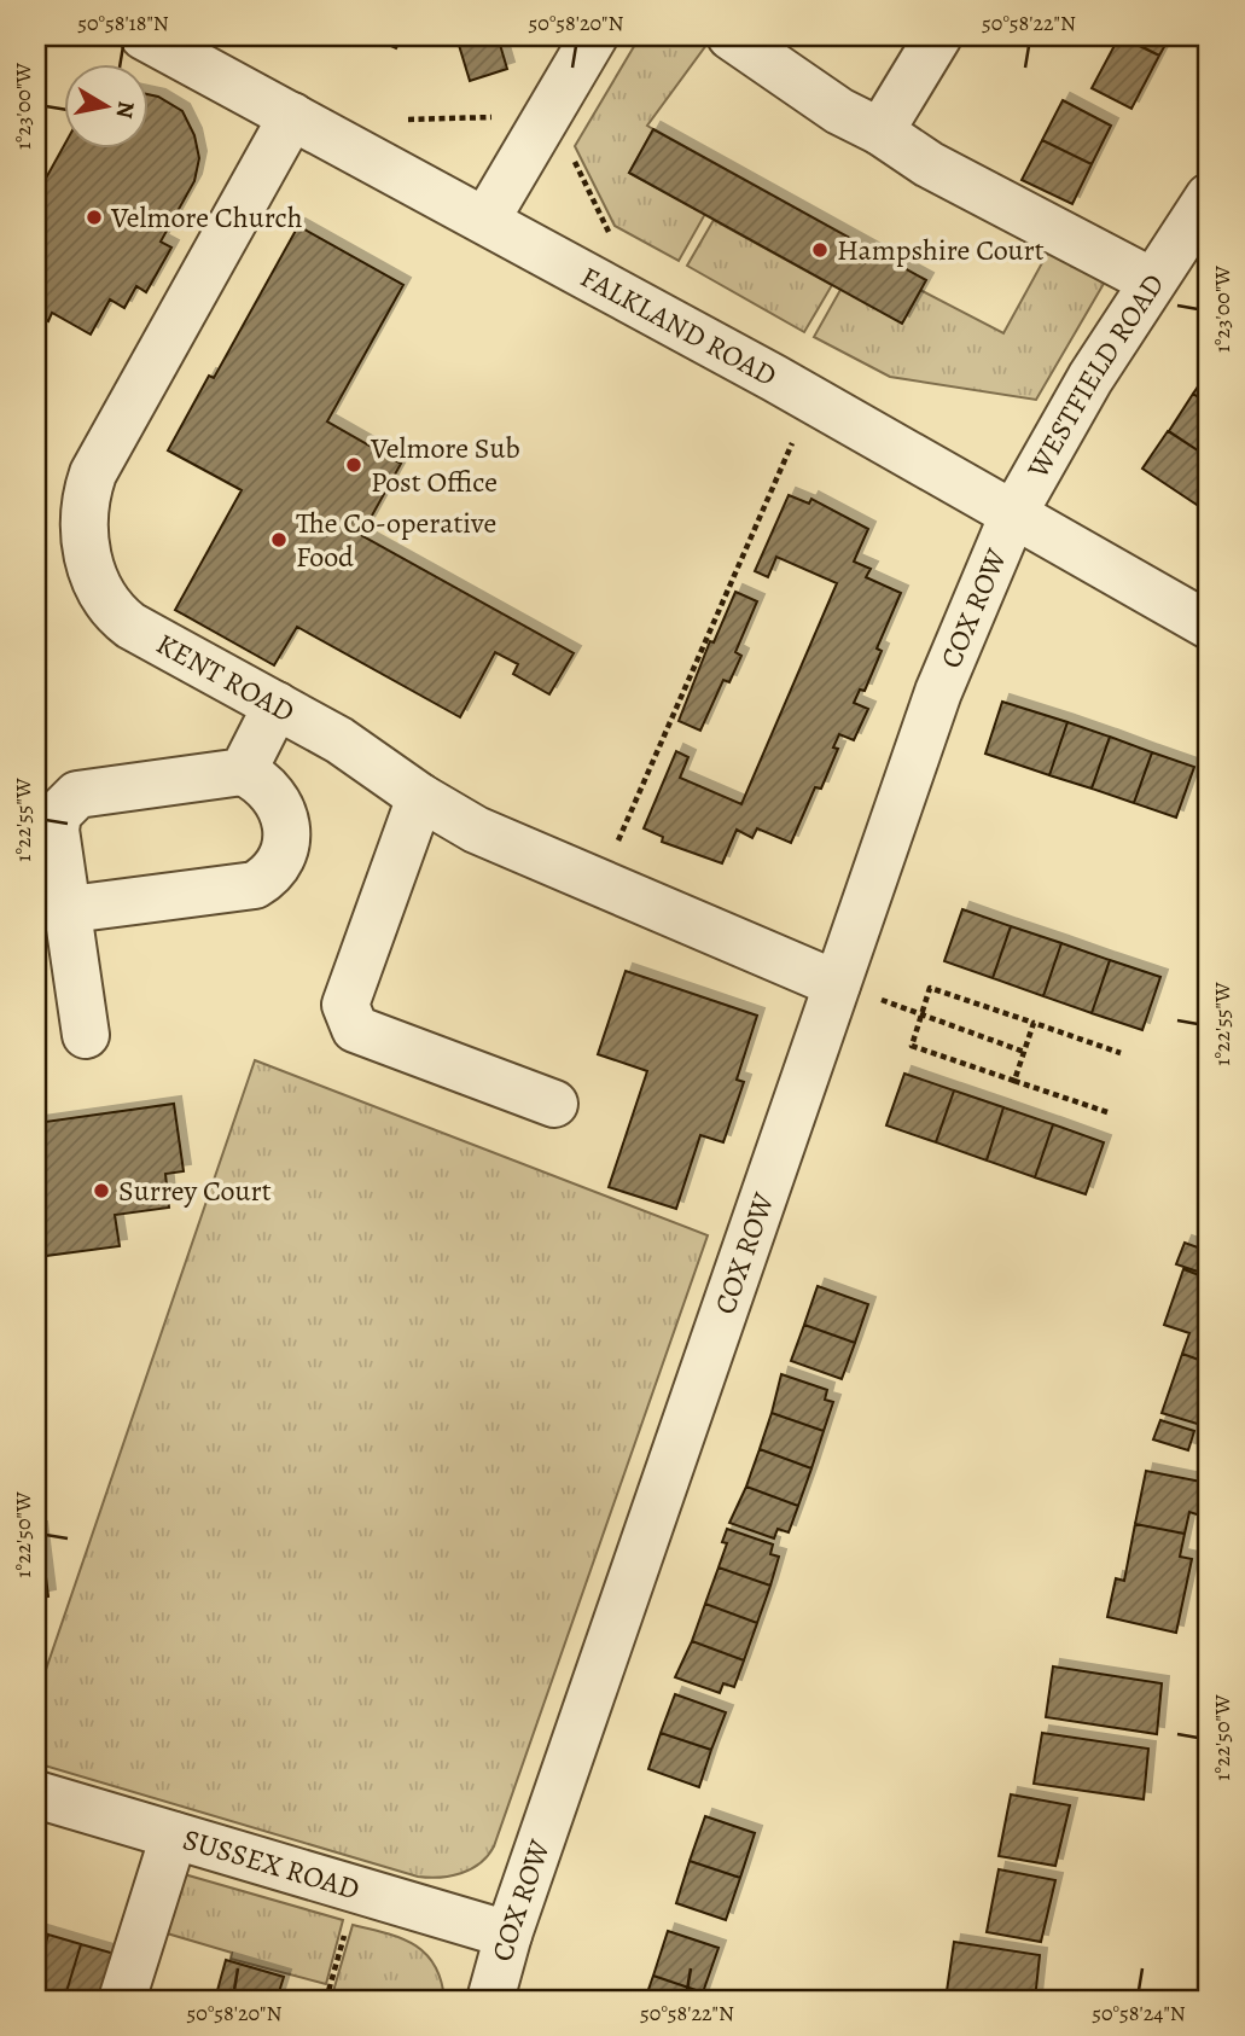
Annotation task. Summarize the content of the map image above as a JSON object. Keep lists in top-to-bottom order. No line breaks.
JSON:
{"streets":{"street":["FALKLAND ROAD","WESTFIELD ROAD","COX ROW","KENT ROAD","SUSSEX ROAD"]},"crossings":[["FALKLAND ROAD","WESTFIELD ROAD"],["FALKLAND ROAD","COX ROW"],["FALKLAND ROAD","KENT ROAD"],["WESTFIELD ROAD","COX ROW"],["COX ROW","KENT ROAD"],["COX ROW","SUSSEX ROAD"]],"places":["Velmore Church","Hampshire Court","Velmore Sub Post Office","The Co-operative Food","Surrey Court"],"north":"right","coordinates":["50°58'18\"N","50°58'20\"N","50°58'22\"N","1°23'00\"W","1°22'55\"W","1°22'50\"W","50°58'24\"N"]}
